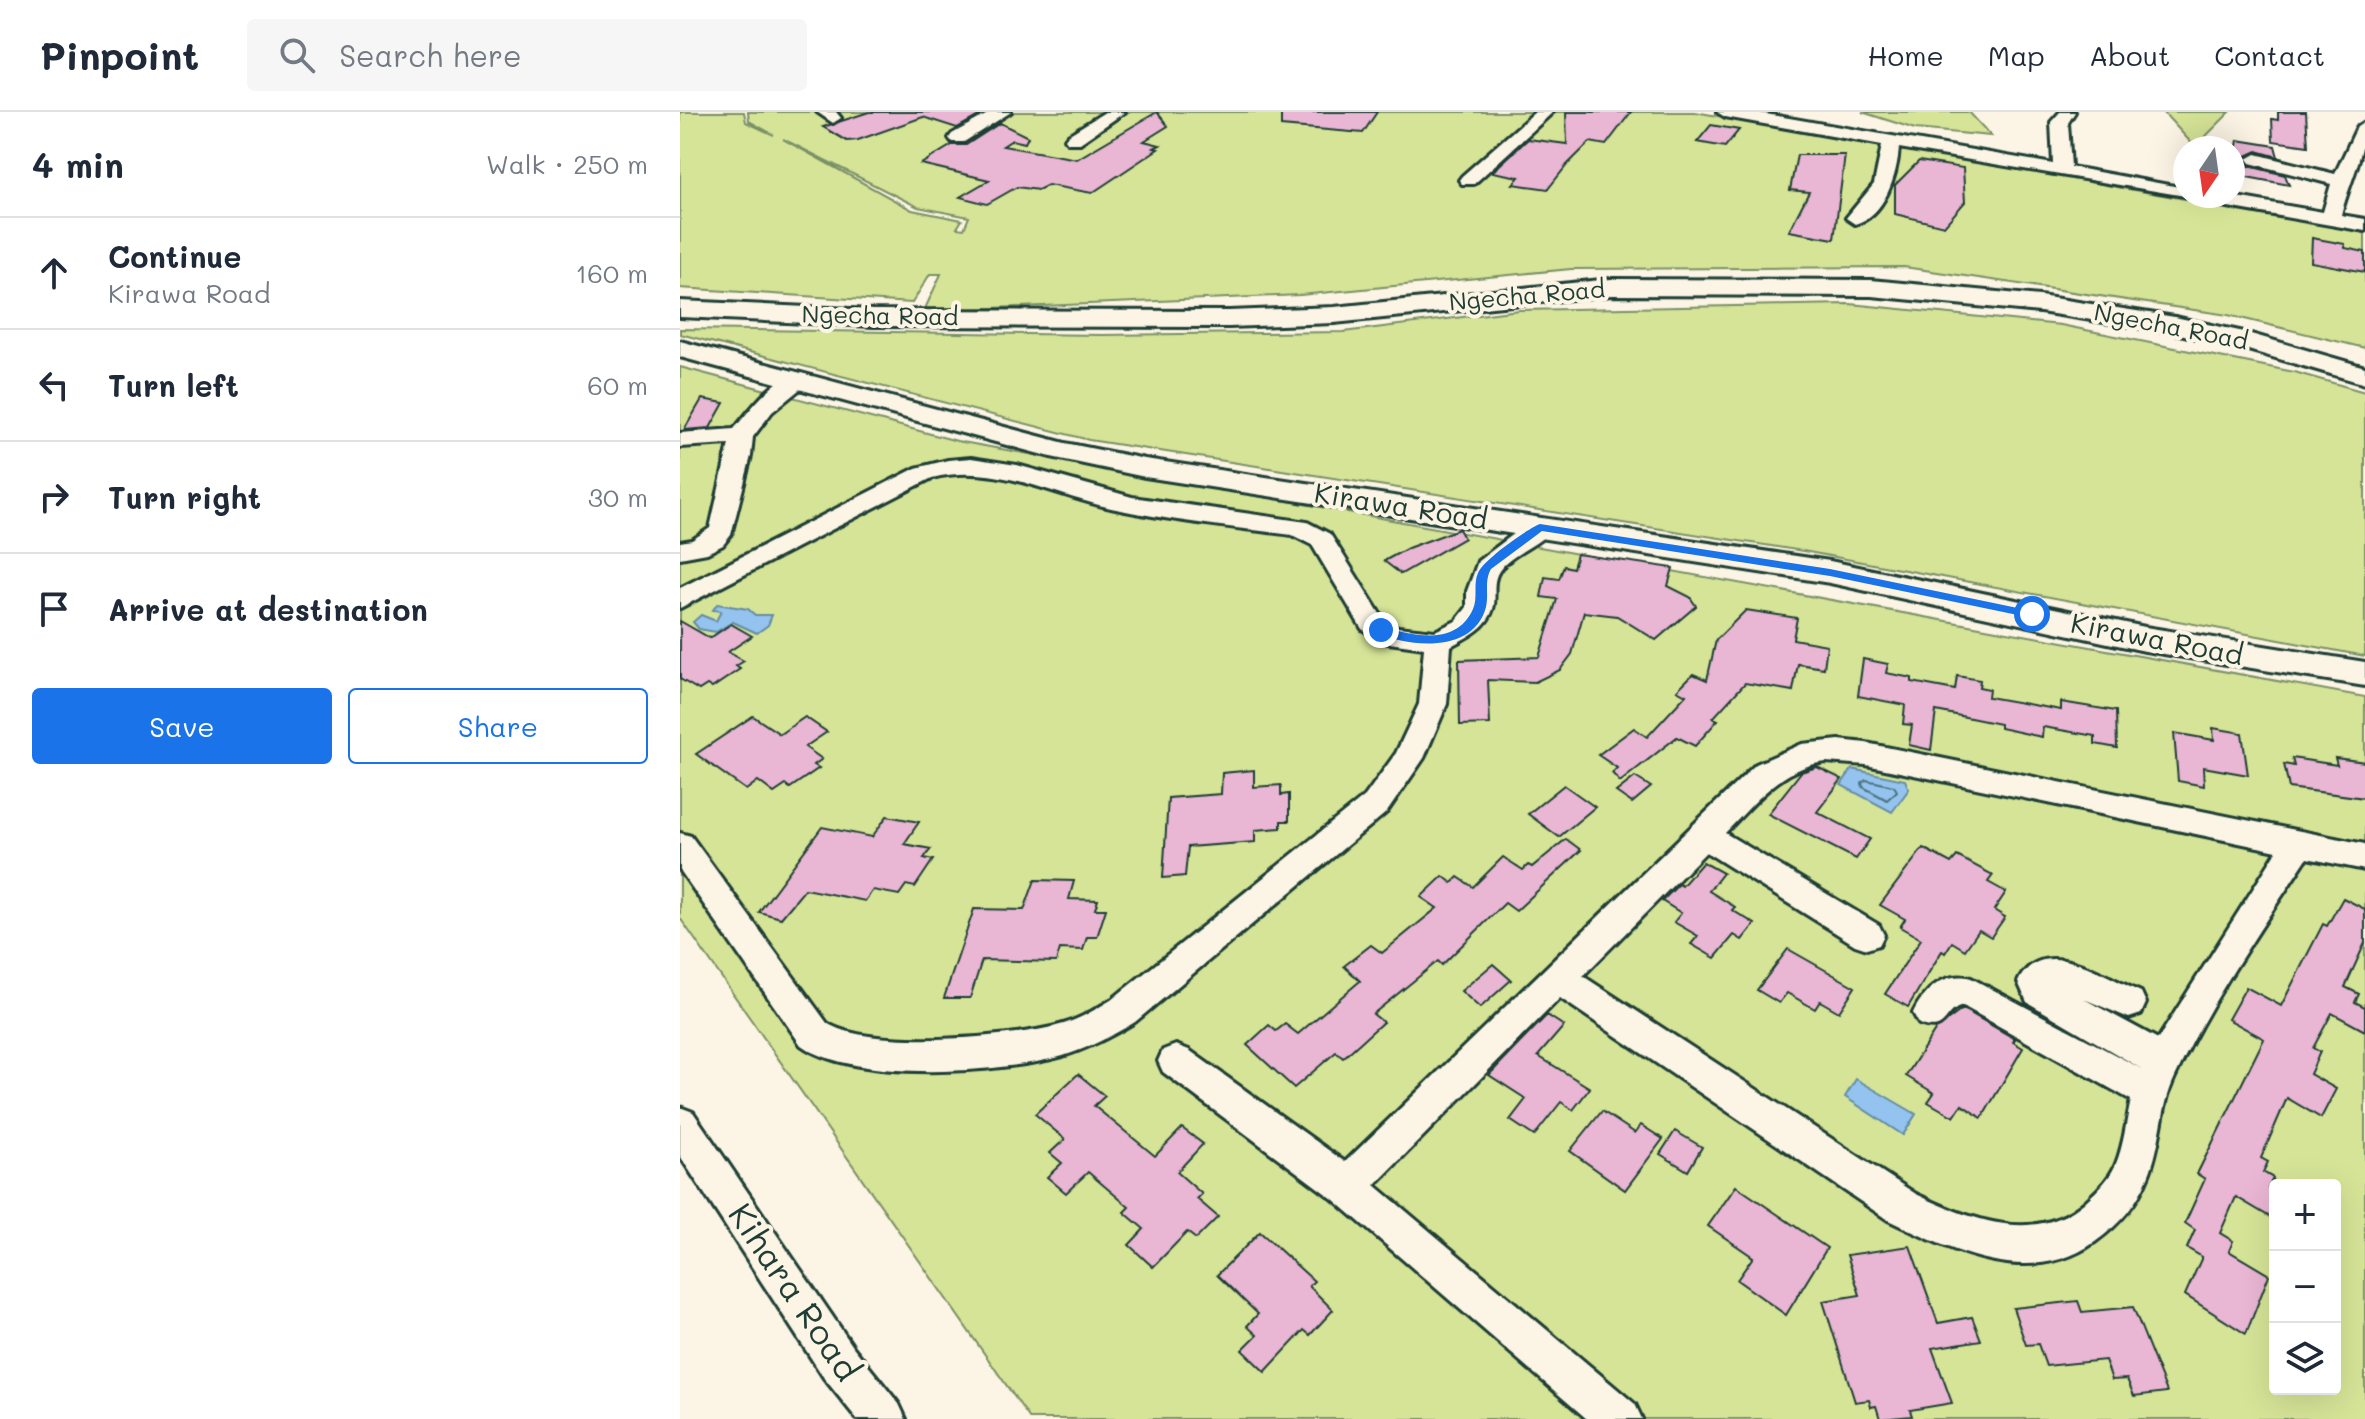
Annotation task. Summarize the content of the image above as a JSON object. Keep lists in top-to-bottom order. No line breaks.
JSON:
{"streets":{"main road":["Ngecha Road","Kirawa Road"],"street":["Kihara Road"]},"north":"bottom","page":{"header":"Pinpoint","search":"Search here","nav":["Home","Map","About","Contact"],"heading":["4 min","Walk · 250 m"],"list":[["Continue","Kirawa Road","160 m"],["Turn left","60 m"],["Turn right","30 m"],"Arrive at destination"],"buttons":["Save","Share"],"map_buttons":["+","−"]}}
